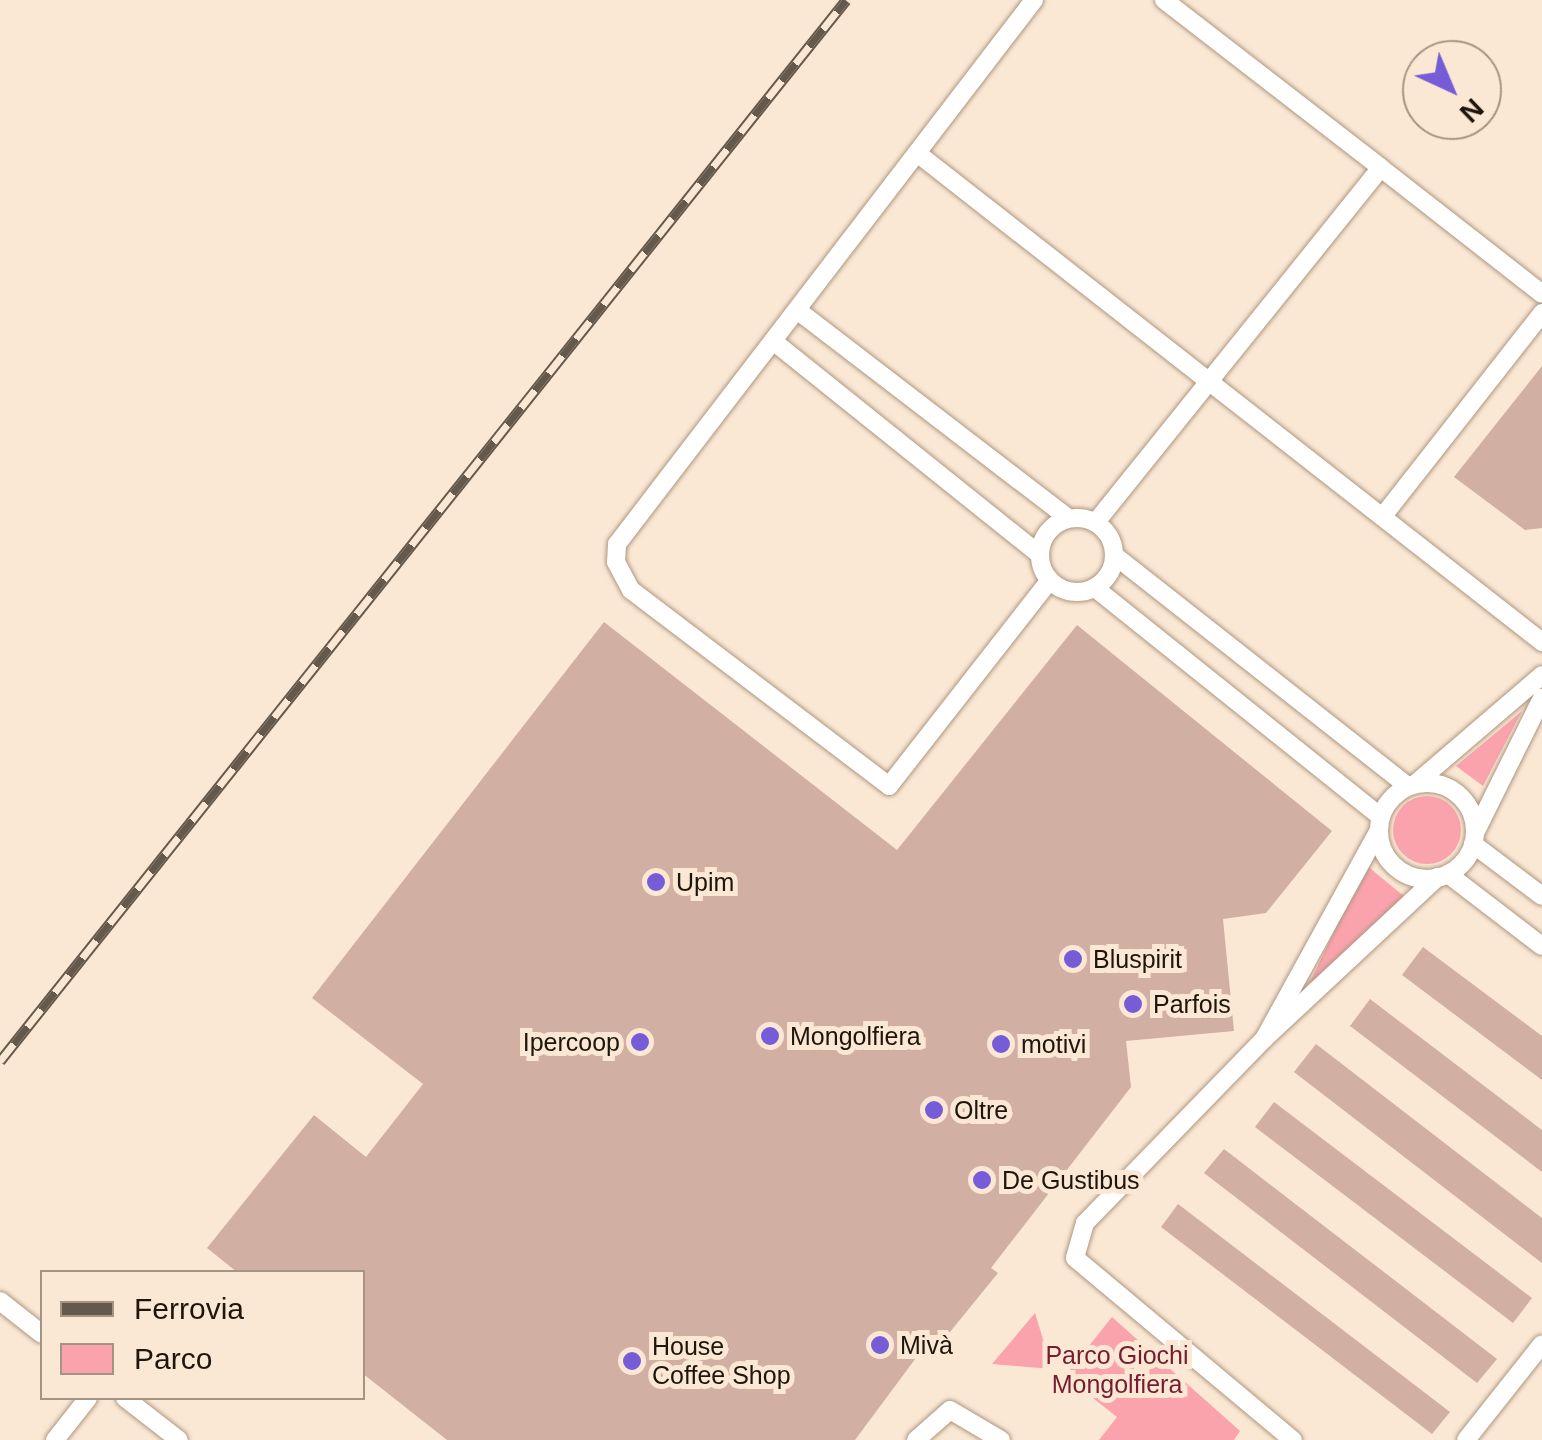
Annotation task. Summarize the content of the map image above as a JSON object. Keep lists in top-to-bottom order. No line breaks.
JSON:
{"parks":["Parco Giochi Mongolfiera"],"places":["Upim","Bluspirit","Parfois","Mongolfiera","Ipercoop","motivi","Oltre","De Gustibus","Mivà","House Coffee Shop"],"legend":["Ferrovia","Parco"],"north":"bottom right"}
